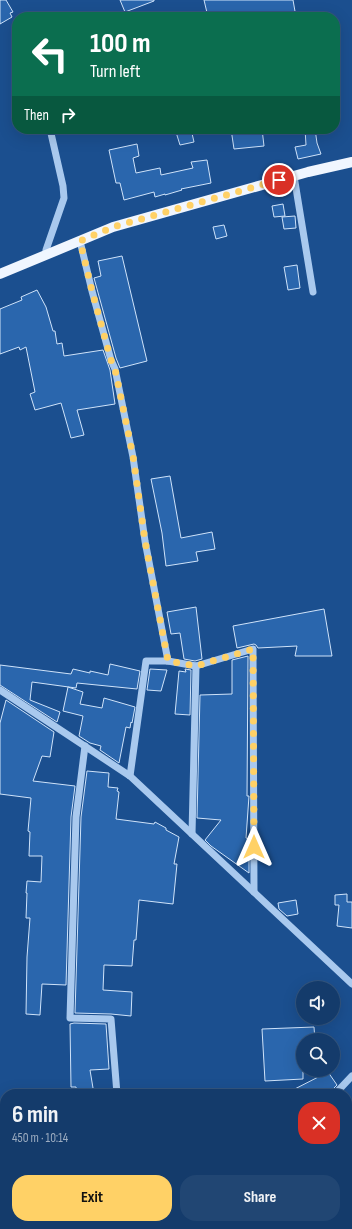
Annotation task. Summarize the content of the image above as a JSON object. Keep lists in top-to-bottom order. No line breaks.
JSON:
{"page":{"turn":["100 m","Turn left"],"then":"Then","heading":["6 min","450 m · 10:14"],"buttons":["Exit","Share"]}}
